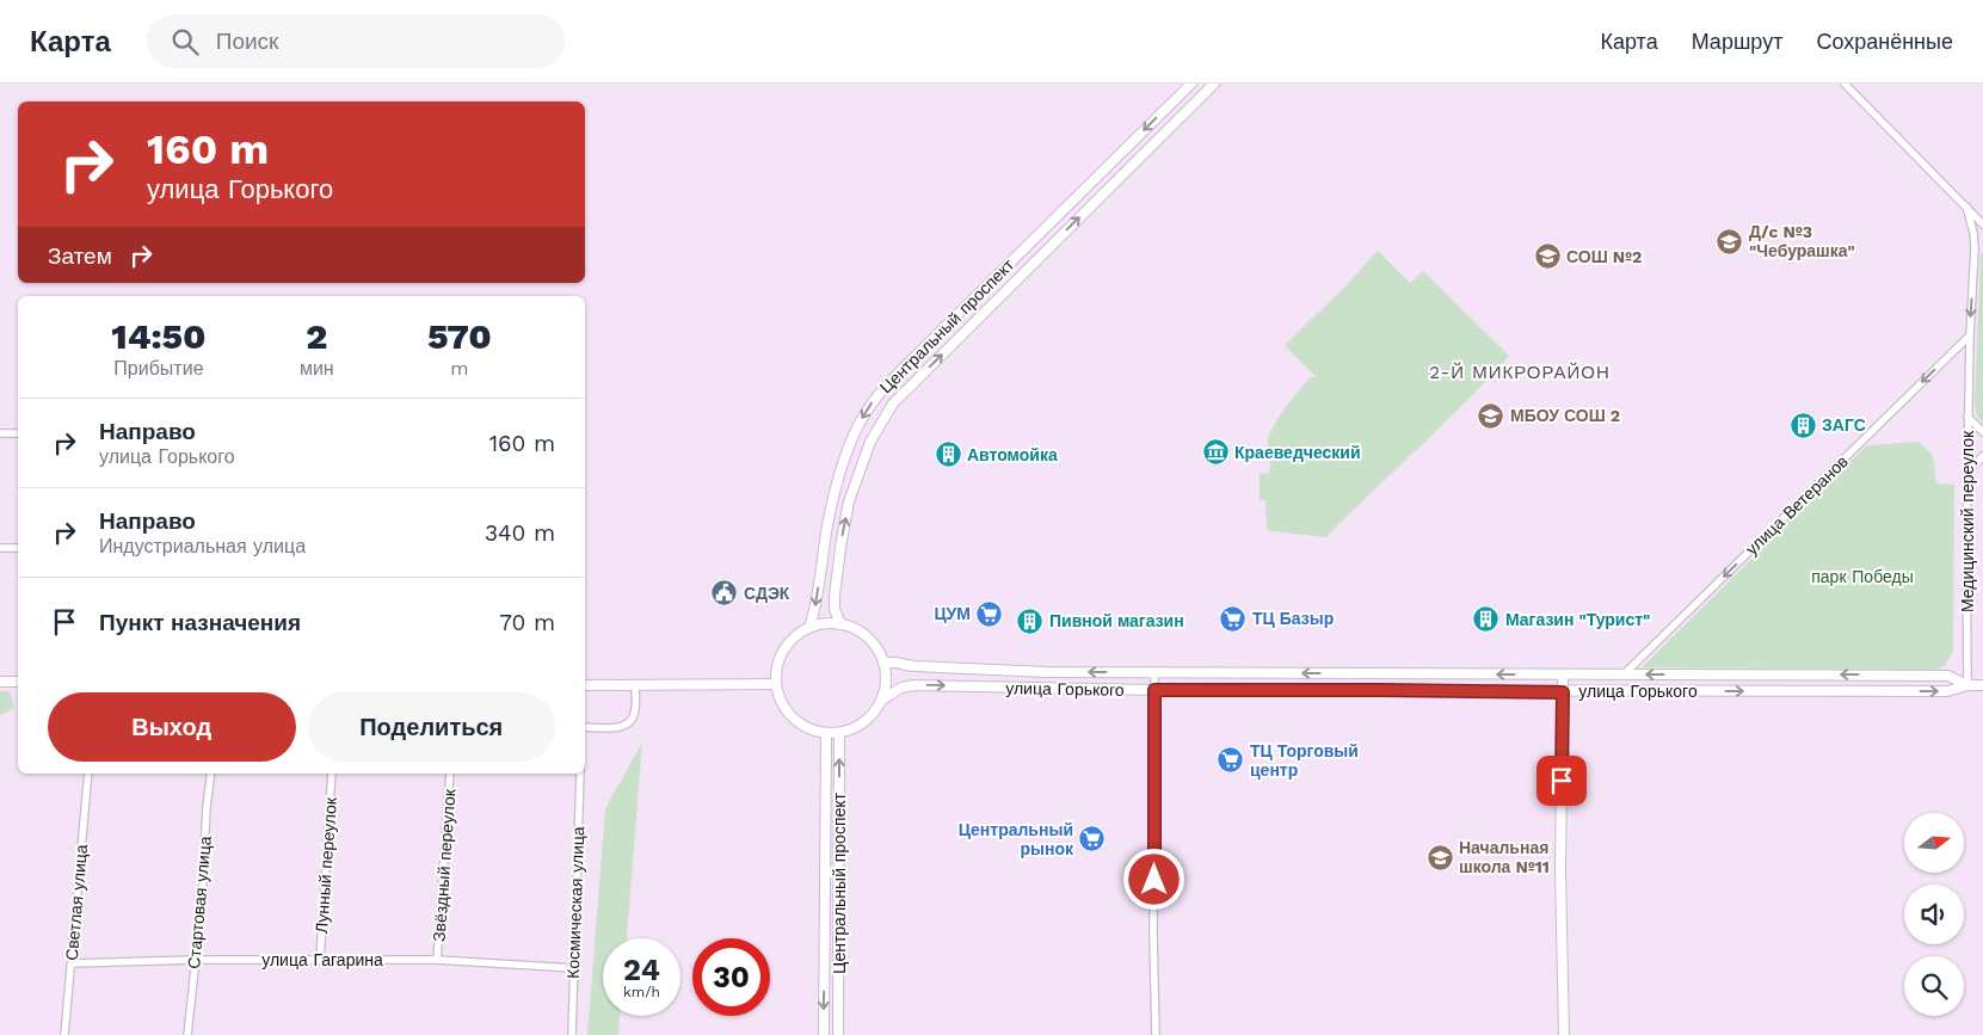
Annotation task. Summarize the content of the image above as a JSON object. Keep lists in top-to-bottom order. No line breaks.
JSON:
{"streets":{"main road":["Центральный проспект","улица Горького"],"street":["улица Ветеранов","Медицинский переулок","Лунный переулок","Звёздный переулок","Светлая улица","Стартовая улица","Космическая улица","улица Гагарина"]},"crossings":[["Центральный проспект","улица Горького"],["улица Ветеранов","Медицинский переулок"],["улица Ветеранов","улица Горького"],["Медицинский переулок","улица Горького"],["Лунный переулок","улица Гагарина"],["Звёздный переулок","улица Гагарина"],["Светлая улица","улица Гагарина"],["Стартовая улица","улица Гагарина"],["Космическая улица","улица Гагарина"]],"one_way":["улица Ветеранов"],"districts":["2-Й МИКРОРАЙОН"],"parks":["парк Победы"],"places":{"school or university":["Д/c №3 \"Чебурашка\"","СОШ №2","МБОУ СОШ 2","Начальная школа №11"],"building":["ЗАГС","Автомойка","Магазин \"Турист\"","Пивной магазин"],"museum":["Краеведческий"],"public building":["СДЭК"],"supermarket":["ЦУМ","ТЦ Базыр","ТЦ Торговый центр","Центральный рынок"]},"north":"right","page":{"header":"Карта","search":"Поиск","nav":["Карта","Маршрут","Сохранённые"],"turn":["160 m","улица Горького"],"then":"Затем","eta":["14:50","Прибытие","2","мин","570","m"],"list":[{"name":"Направо","note":"улица Горького","value":"160 m"},{"name":"Направо","note":"Индустриальная улица","value":"340 m"},{"name":"Пункт назначения","value":"70 m"}],"buttons":["Выход","Поделиться"],"speed":"24 km/h","limit":"30"}}
